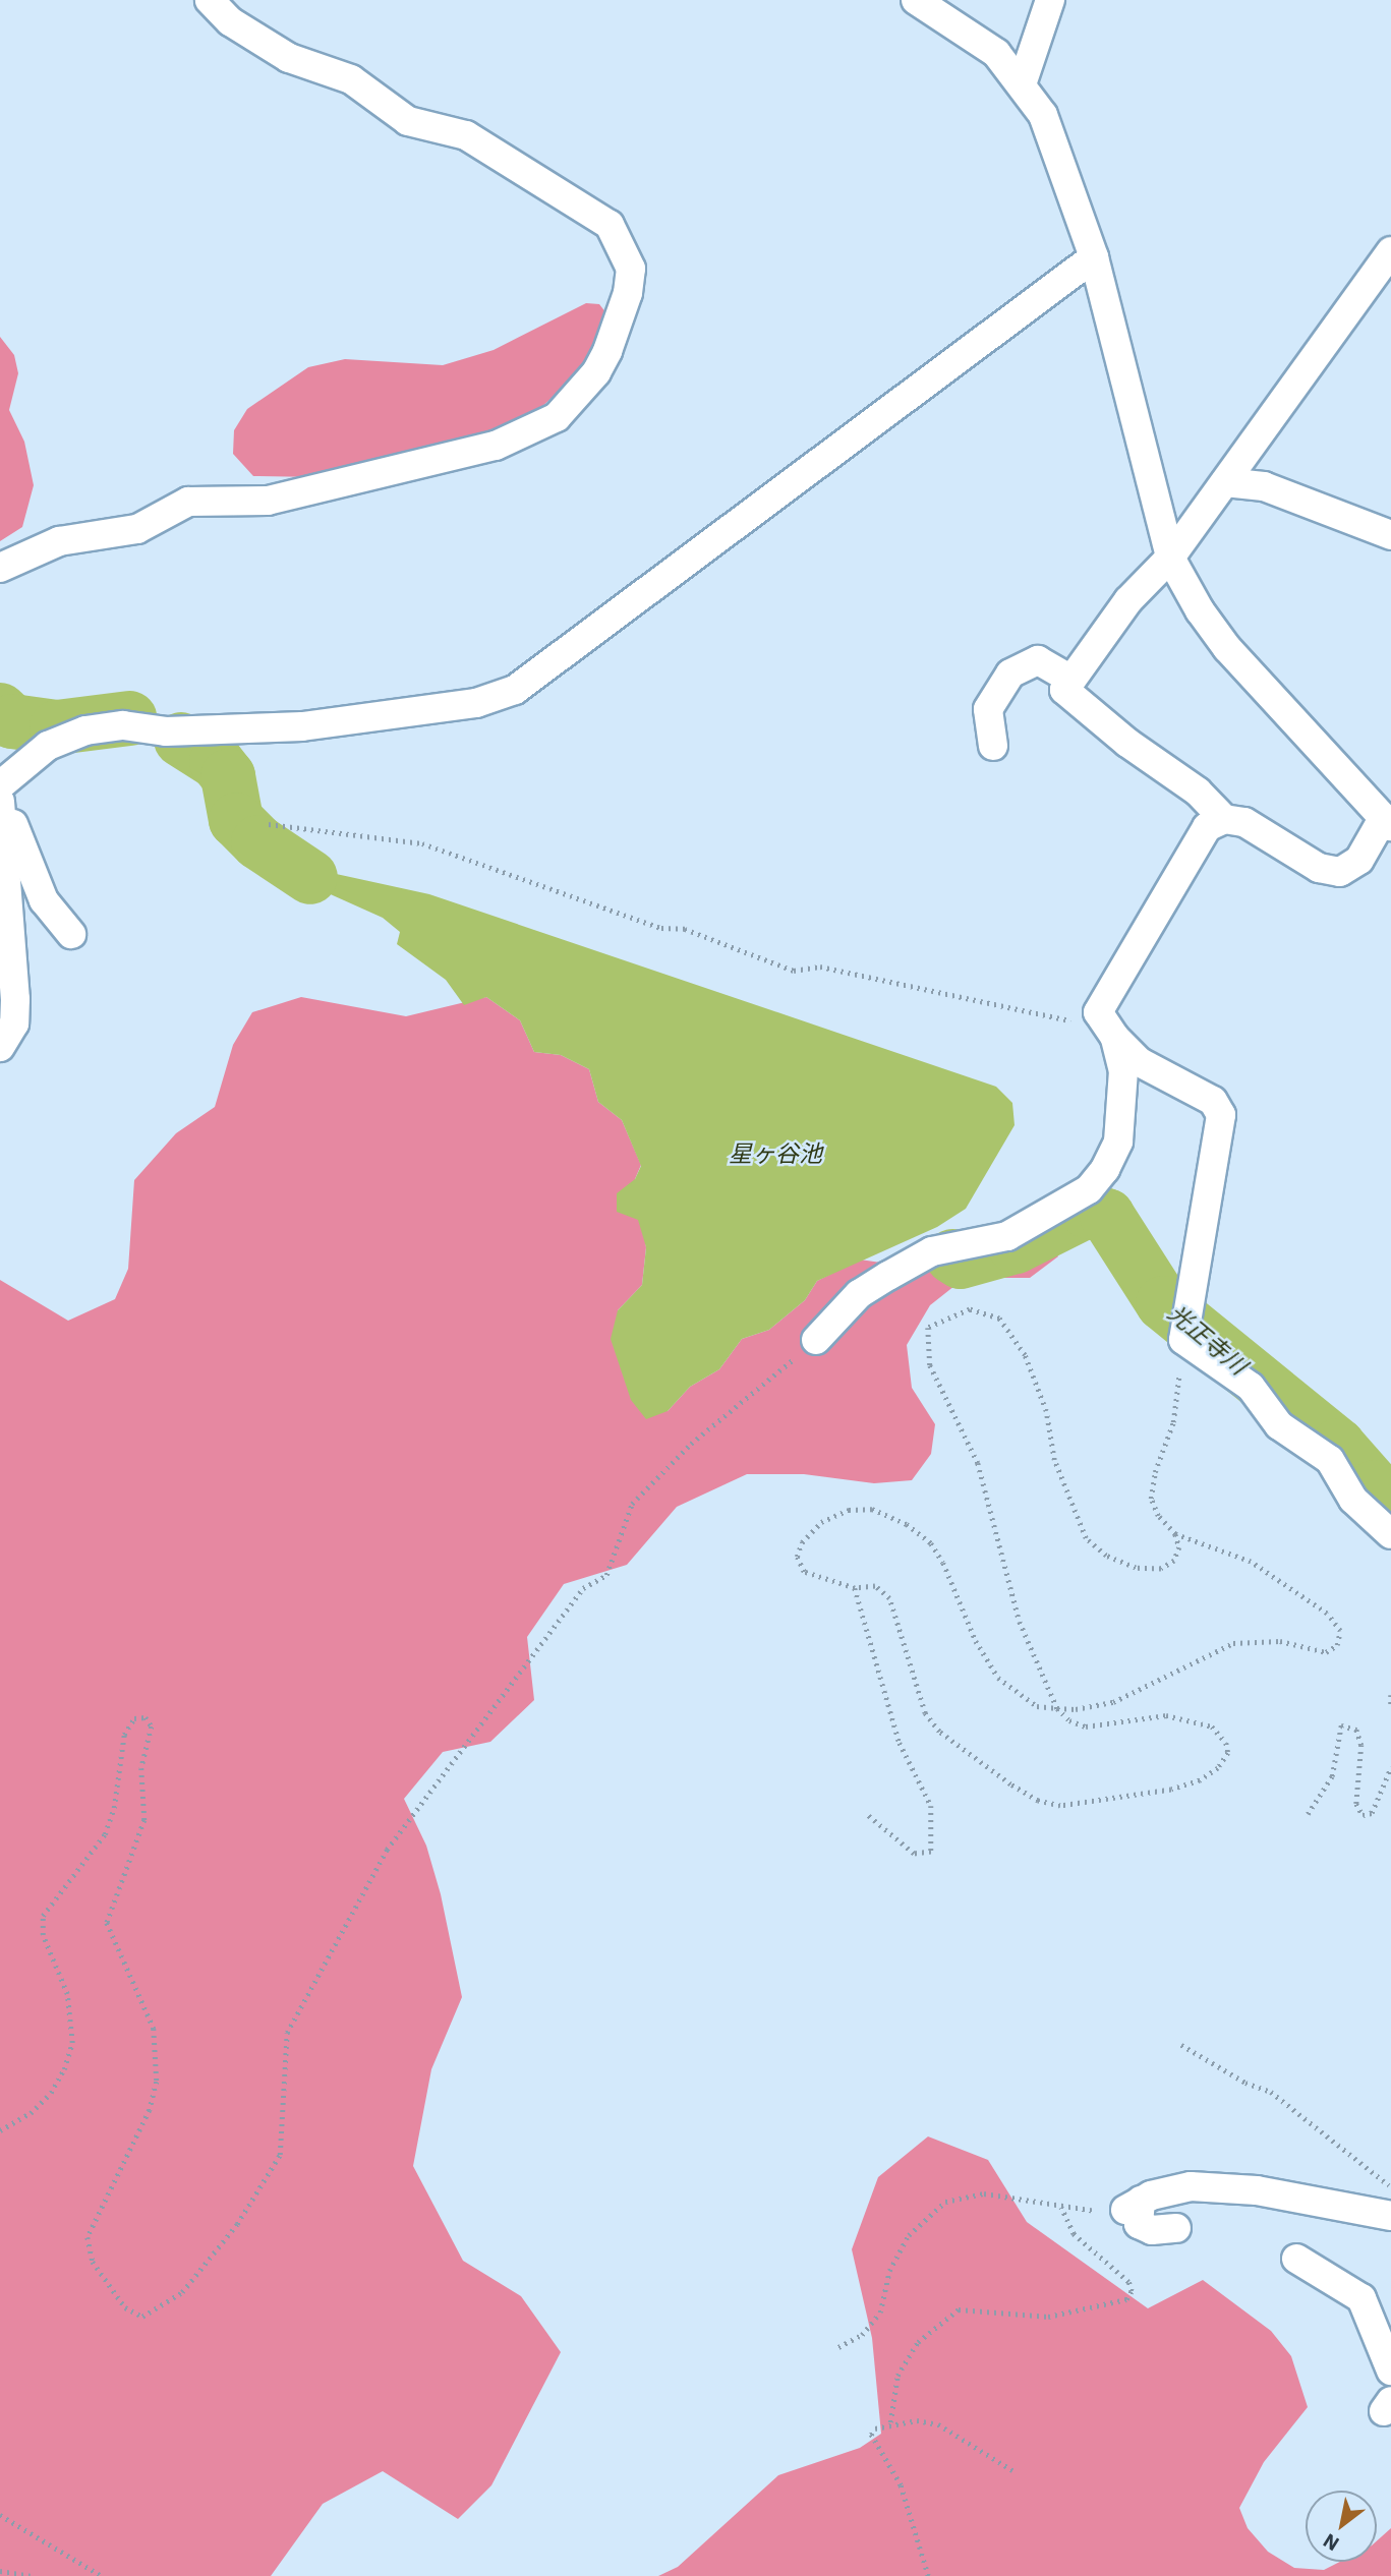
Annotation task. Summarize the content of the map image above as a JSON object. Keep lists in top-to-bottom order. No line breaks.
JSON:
{"water":["星ヶ谷池","光正寺川"],"north":"bottom left"}
